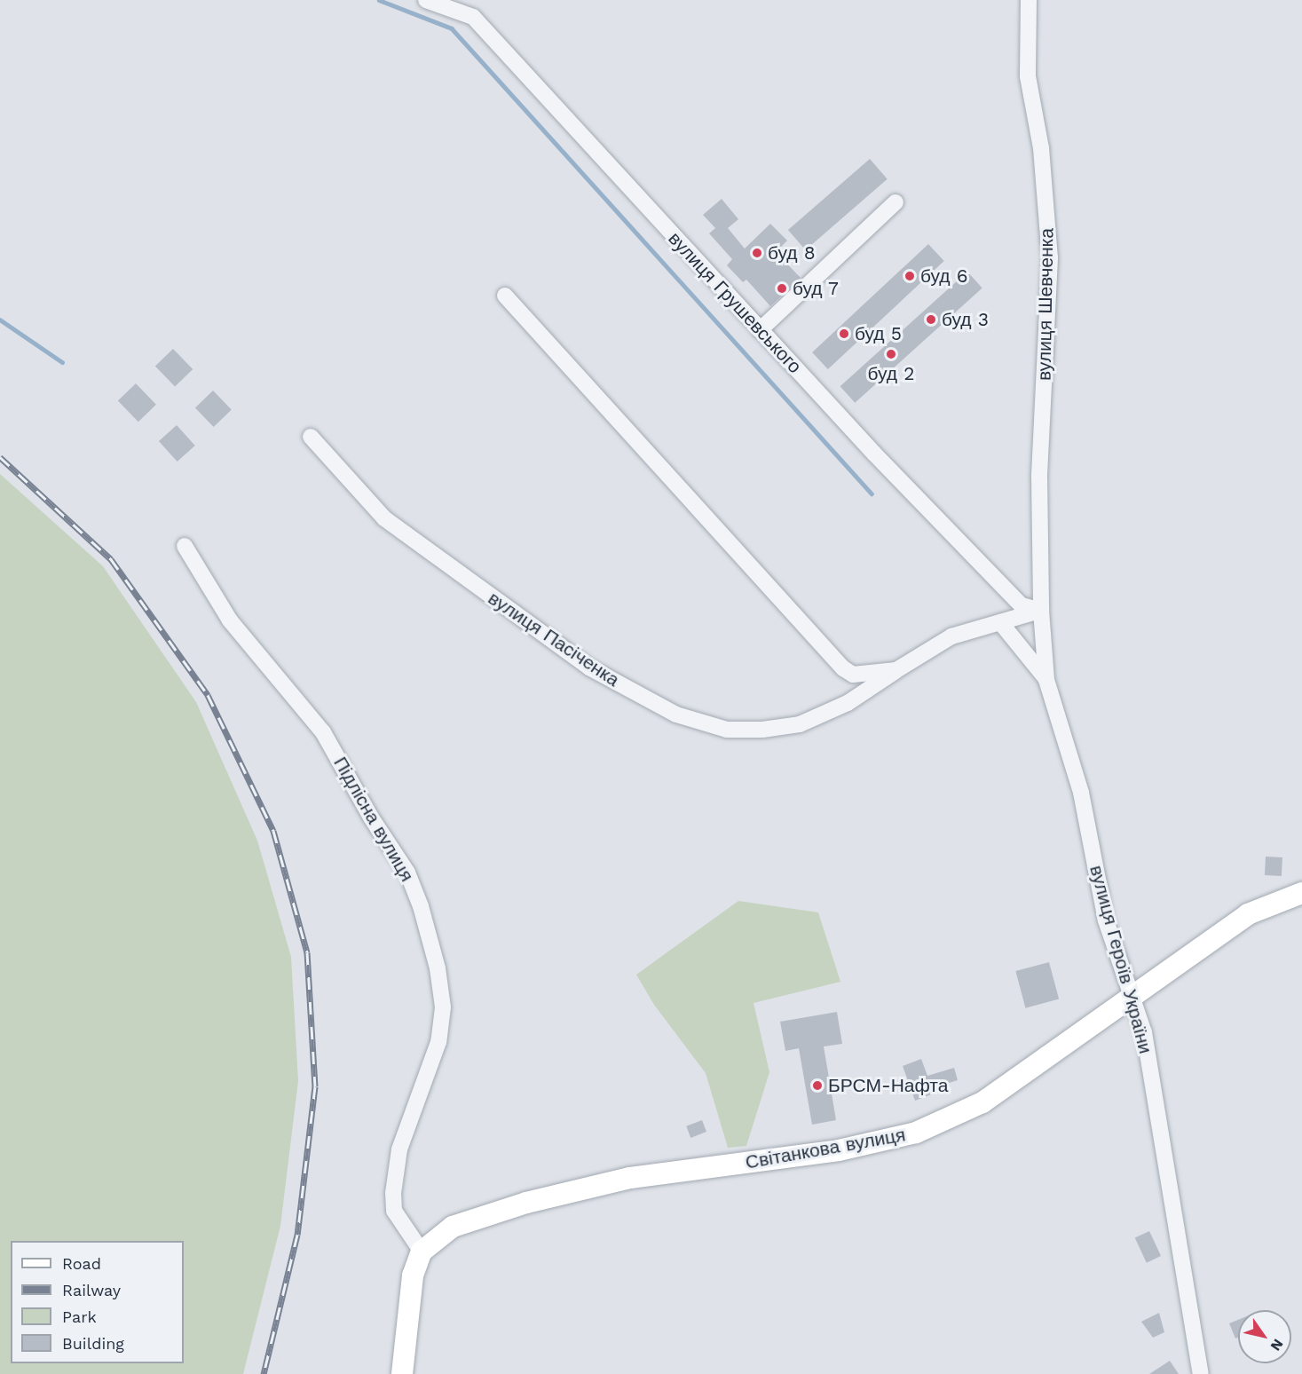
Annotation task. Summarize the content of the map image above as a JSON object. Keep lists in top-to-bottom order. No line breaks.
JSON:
{"streets":{"main road":["Світанкова вулиця"],"street":["вулиця Грушевського","вулиця Шевченка","вулиця Пасіченка","Підлісна вулиця","вулиця Героїв України"]},"crossings":[["вулиця Грушевського","вулиця Шевченка"],["вулиця Грушевського","вулиця Пасіченка"],["вулиця Грушевського","вулиця Героїв України"],["вулиця Шевченка","вулиця Пасіченка"],["вулиця Шевченка","вулиця Героїв України"],["вулиця Пасіченка","вулиця Героїв України"],["Підлісна вулиця","Світанкова вулиця"],["вулиця Героїв України","Світанкова вулиця"]],"places":["буд 8","буд 6","буд 7","буд 3","буд 5","буд 2","БРСМ-Нафта"],"legend":["Road","Railway","Park","Building"],"north":"bottom right"}
